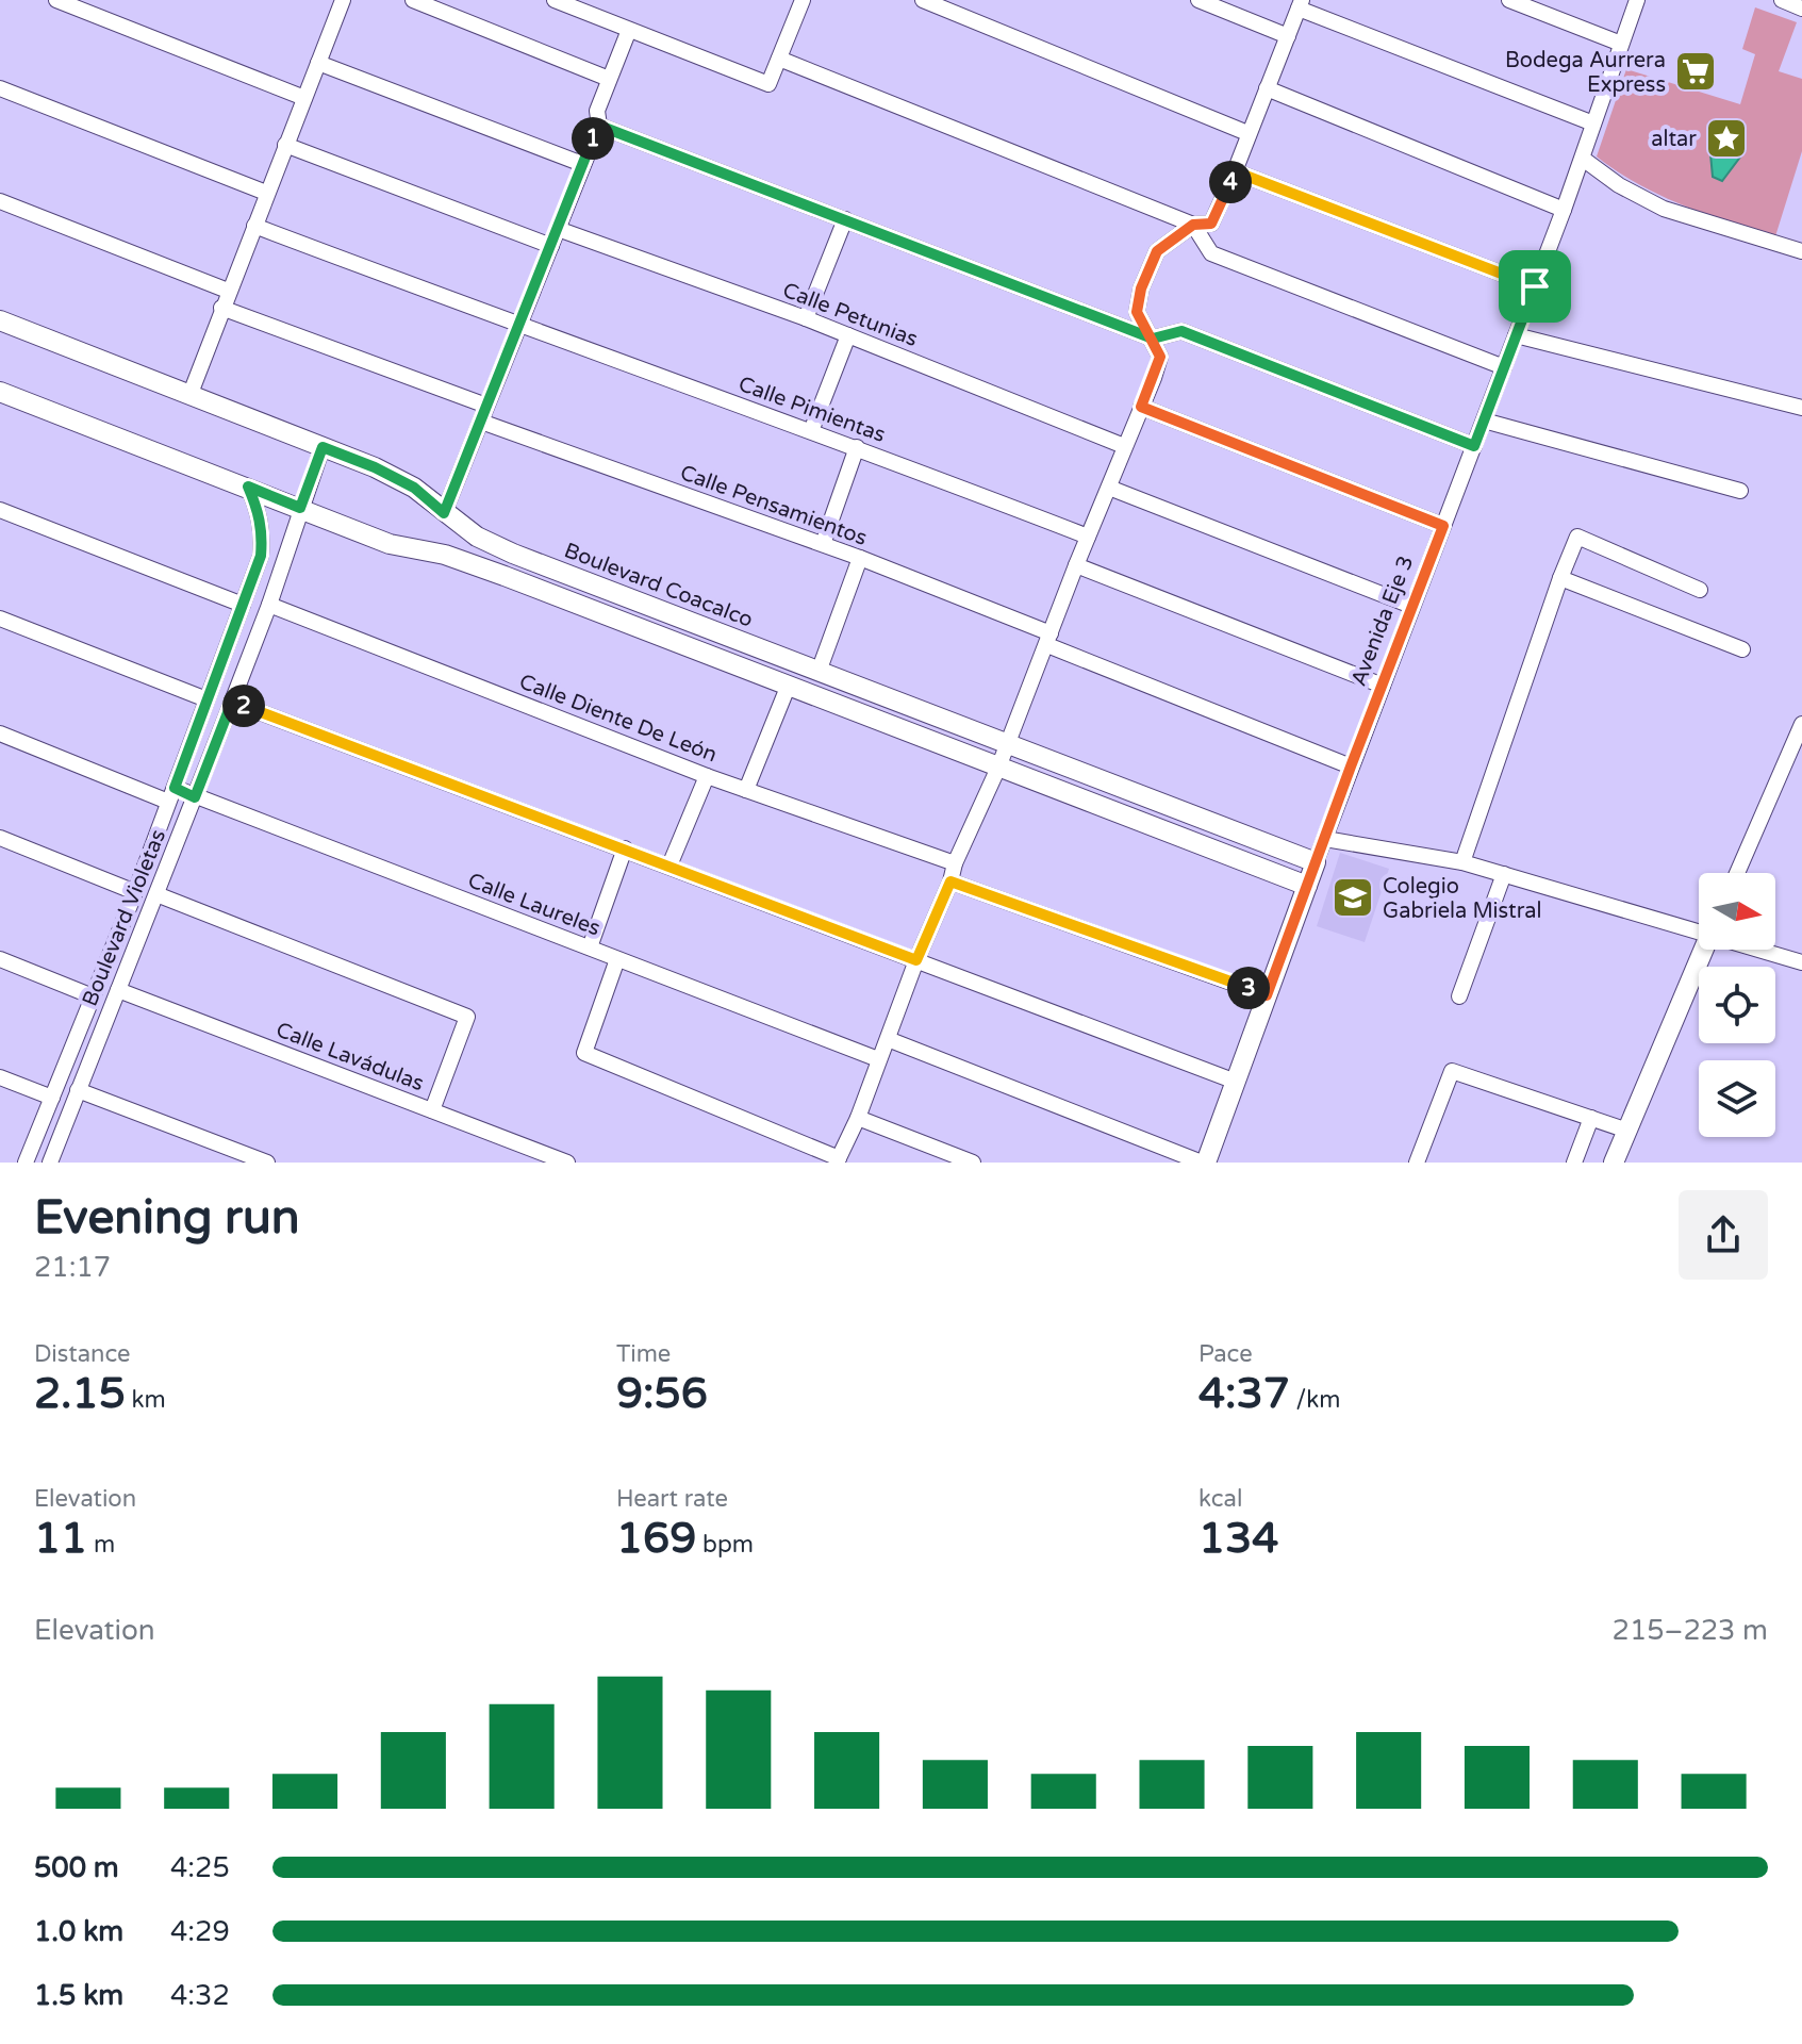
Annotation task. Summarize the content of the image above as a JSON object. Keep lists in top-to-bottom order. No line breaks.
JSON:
{"streets":{"main road":["Boulevard Coacalco","Avenida Eje 3"],"street":["Calle Petunias","Calle Pimientas","Calle Pensamientos","Calle Diente De León","Calle Laureles","Boulevard Violetas","Calle Lavádulas"]},"crossings":[["Calle Pensamientos","Avenida Eje 3"],["Boulevard Coacalco","Avenida Eje 3"],["Boulevard Coacalco","Boulevard Violetas"],["Calle Diente De León","Boulevard Violetas"],["Calle Laureles","Boulevard Violetas"],["Boulevard Violetas","Calle Lavádulas"]],"places":{"supermarket":["Bodega Aurrera Express"],"place":["altar"],"school or university":["Colegio Gabriela Mistral"]},"north":"right","page":{"pins":["1","4","2","3"],"heading":["Evening run","21:17"],"stats":[["Distance","2.15 km"],["Time","9:56"],["Pace","4:37 /km"],["Elevation","11 m"],["Heart rate","169 bpm"],["kcal","134"]],"chart":["Elevation","215–223 m"],"list":[{"name":"500 m","note":"4:25"},{"name":"1.0 km","note":"4:29"},{"name":"1.5 km","note":"4:32"}]}}
